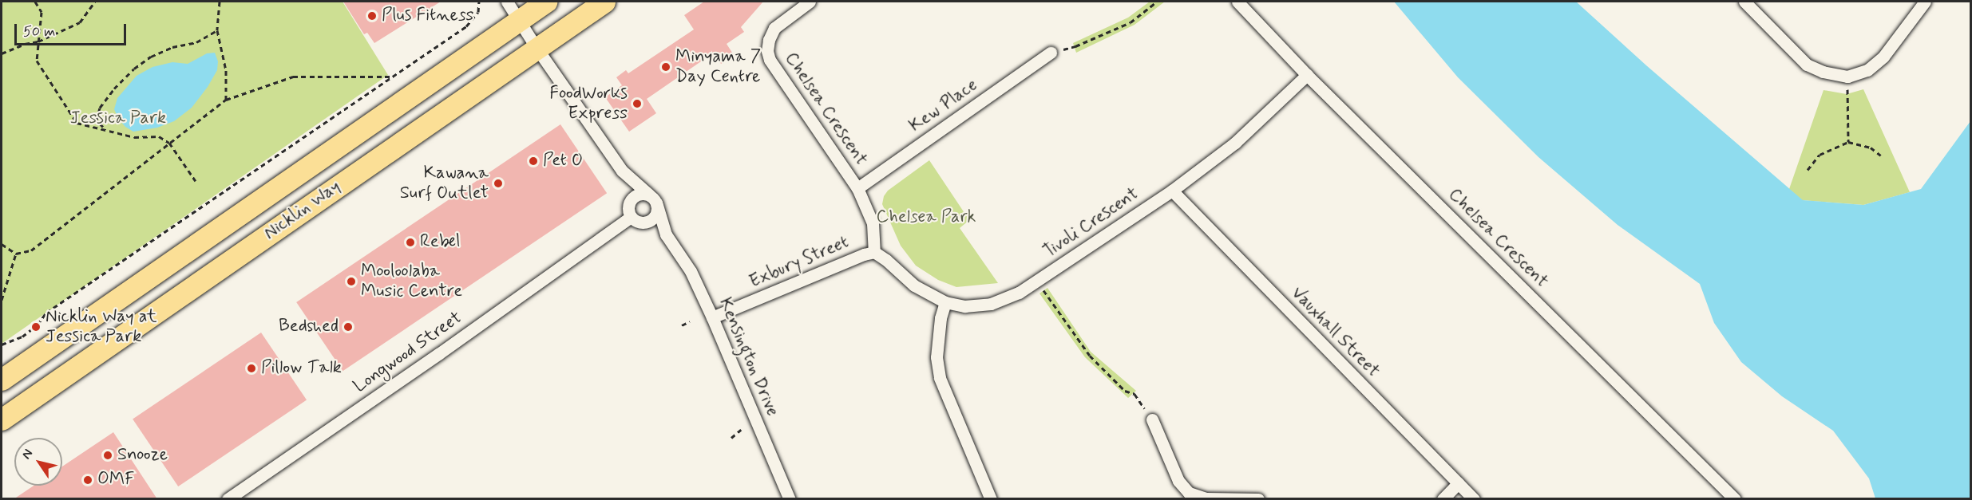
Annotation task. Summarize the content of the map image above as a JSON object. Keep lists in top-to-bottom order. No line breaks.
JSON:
{"streets":{"highway":["Nicklin Way"],"street":["Kew Place","Chelsea Crescent","Tivoli Crescent","Exbury Street","Vauxhall Street","Longwood Street","Kensington Drive"]},"crossings":[["Kew Place","Chelsea Crescent"],["Chelsea Crescent","Tivoli Crescent"],["Chelsea Crescent","Exbury Street"],["Tivoli Crescent","Exbury Street"],["Tivoli Crescent","Vauxhall Street"],["Exbury Street","Kensington Drive"],["Longwood Street","Kensington Drive"]],"parks":["Jessica Park","Chelsea Park"],"places":["Plus Fitness","Minyama 7 Day Centre","FoodWorks Express","Pet O","Kawana Surf Outlet","Rebel","Mooloolaba Music Centre","Nicklin Way at Jessica Park","Bedshed","Pillow Talk","Snooze","OMF"],"scale_bar":"50 m","north":"top left"}
